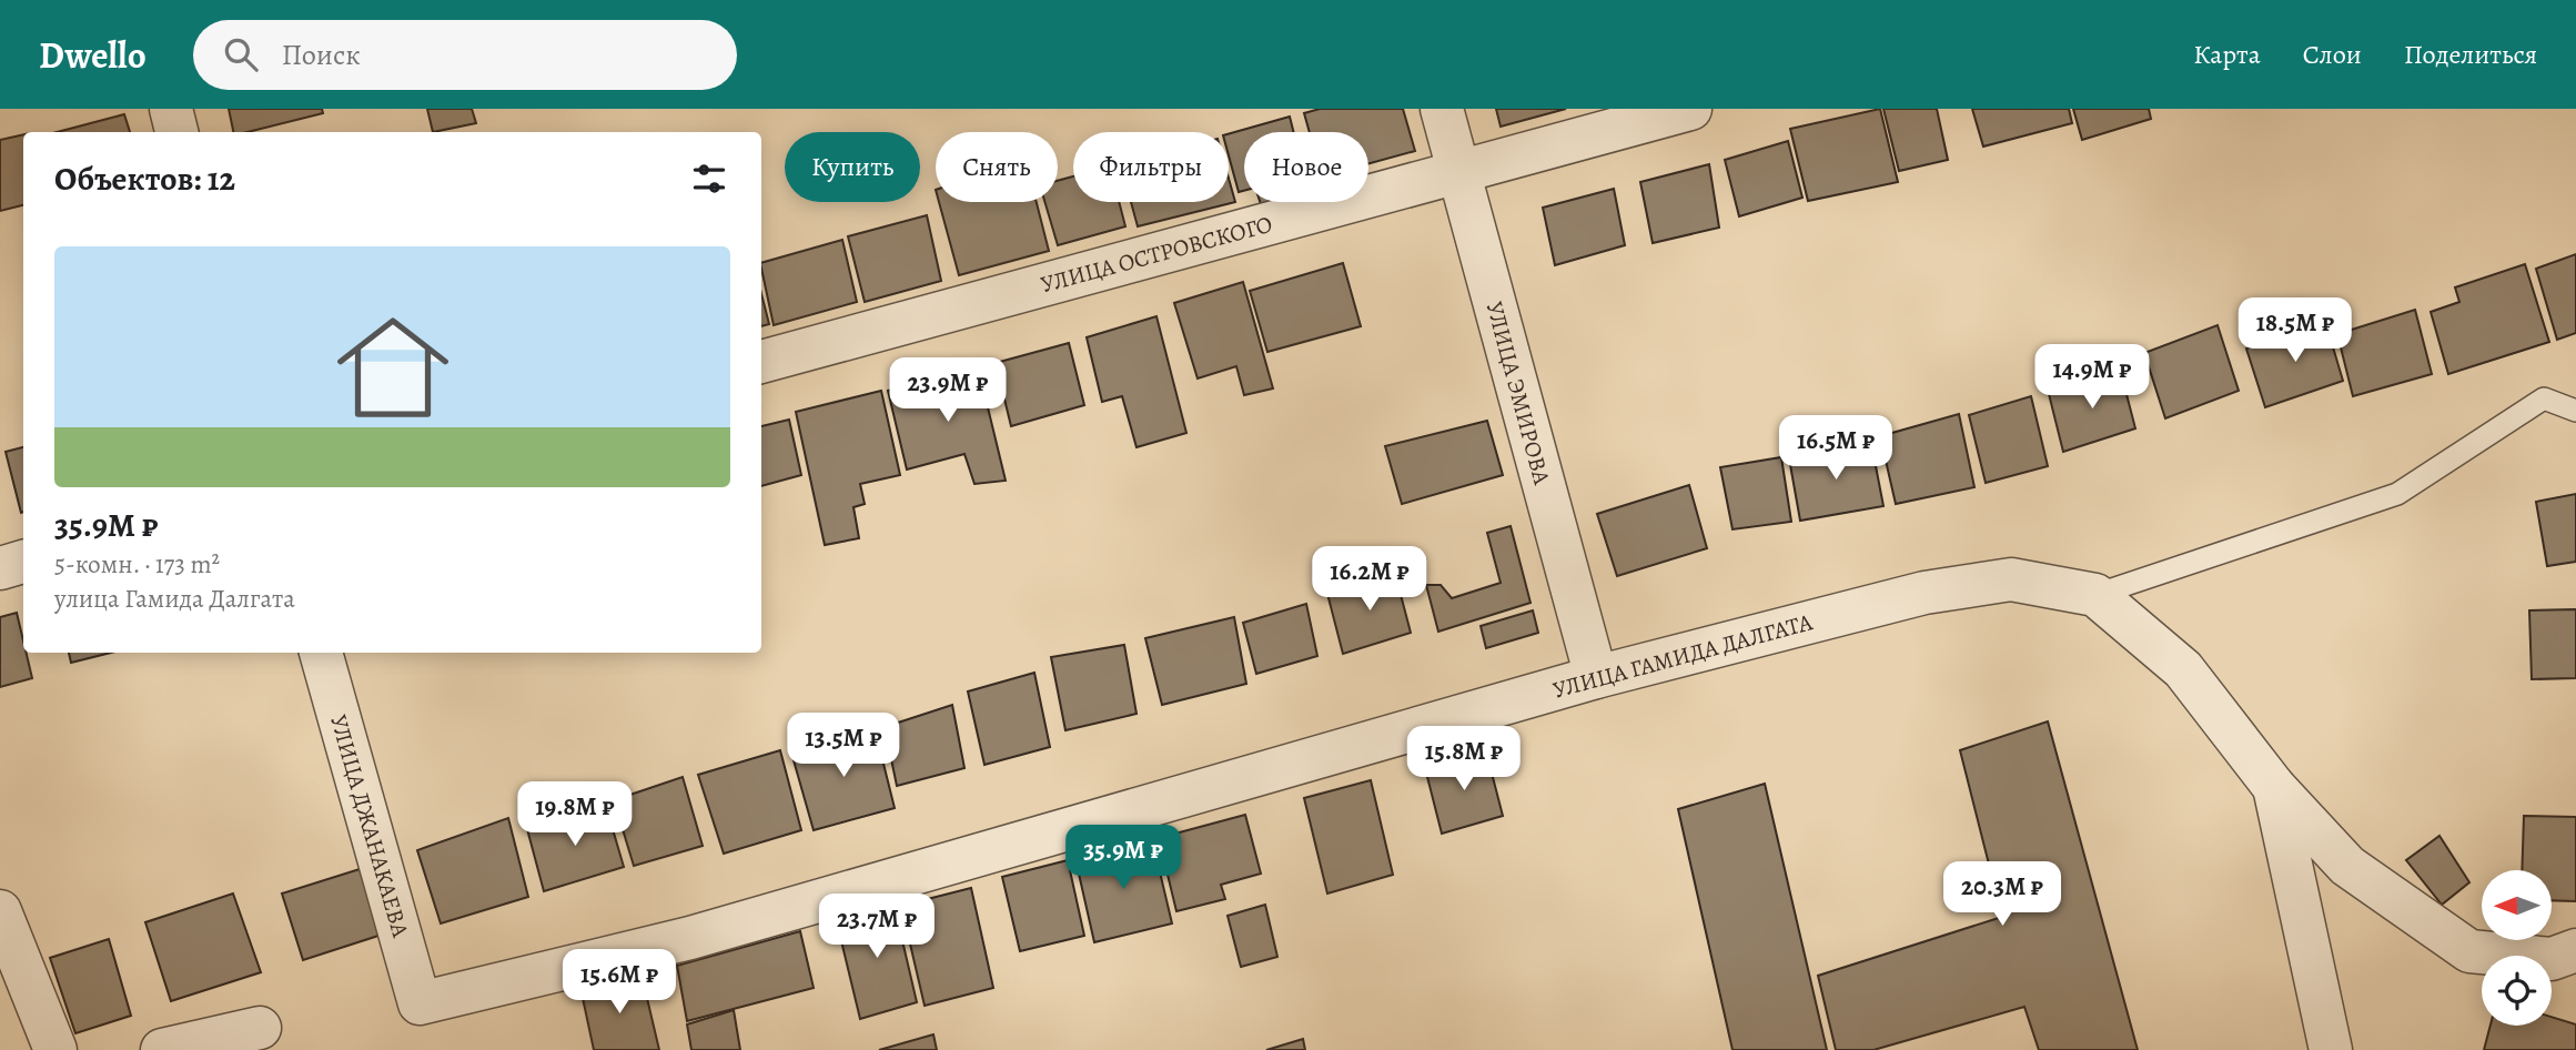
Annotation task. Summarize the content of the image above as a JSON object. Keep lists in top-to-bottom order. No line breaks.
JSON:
{"streets":{"street":["УЛИЦА ОСТРОВСКОГО","УЛИЦА ЭМИРОВА","УЛИЦА ГАМИДА ДАЛГАТА","УЛИЦА ДЖАНАКАЕВА"]},"crossings":[["УЛИЦА ОСТРОВСКОГО","УЛИЦА ЭМИРОВА"],["УЛИЦА ЭМИРОВА","УЛИЦА ГАМИДА ДАЛГАТА"],["УЛИЦА ГАМИДА ДАЛГАТА","УЛИЦА ДЖАНАКАЕВА"]],"north":"left","page":{"header":"Dwello","search":"Поиск","nav":["Карта","Слои","Поделиться"],"chip":["Купить","Снять","Фильтры","Новое"],"heading":"Объектов: 12","list":[{"name":"35.9M ₽","note":"5-комн. · 173 m² · улица Гамида Далгата"}],"price":["18.5M ₽","14.9M ₽","23.9M ₽","16.5M ₽","16.2M ₽","13.5M ₽","15.8M ₽","19.8M ₽","35.9M ₽","20.3M ₽","23.7M ₽","15.6M ₽"]}}
